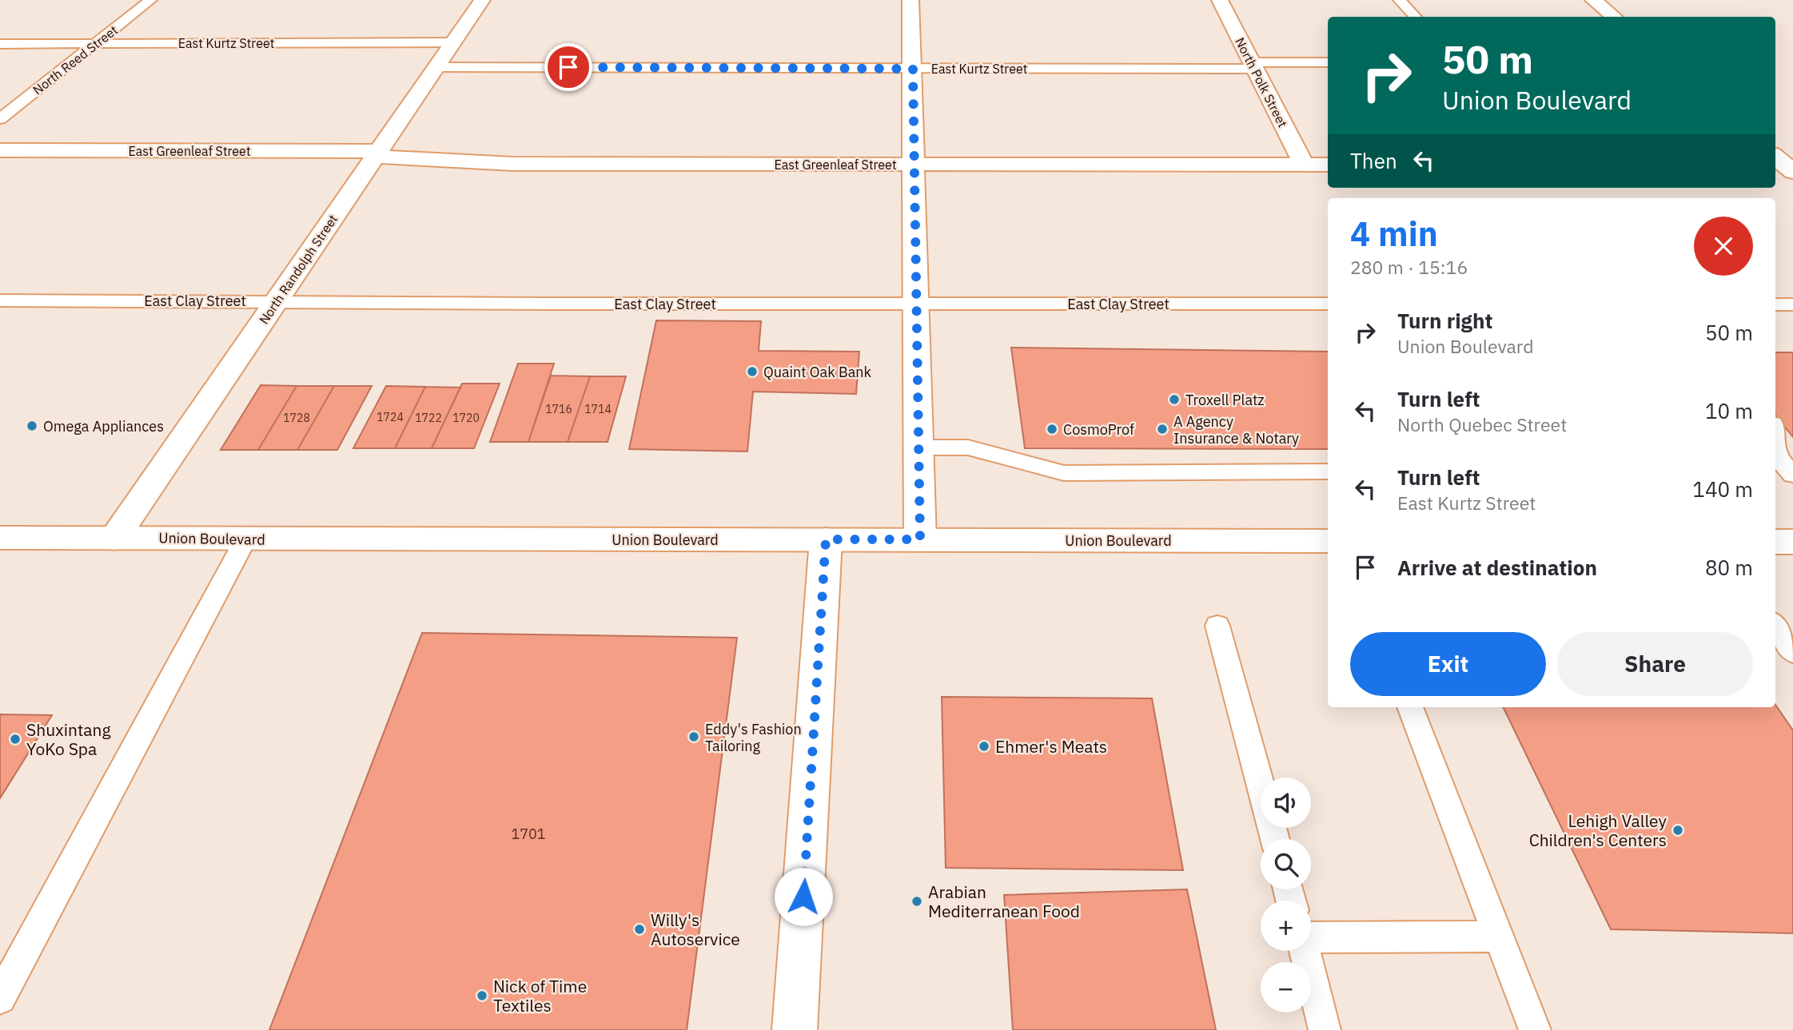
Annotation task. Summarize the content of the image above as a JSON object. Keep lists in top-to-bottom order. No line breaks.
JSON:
{"streets":{"street":["North Polk Street","East Greenleaf Street","North Randolph Street","Union Boulevard"],"lane":["East Kurtz Street","North Reed Street","East Clay Street"]},"crossings":[["East Kurtz Street","North Reed Street"],["East Kurtz Street","North Polk Street"],["East Kurtz Street","North Randolph Street"],["North Polk Street","East Greenleaf Street"],["East Greenleaf Street","North Randolph Street"],["North Randolph Street","East Clay Street"],["North Randolph Street","Union Boulevard"]],"places":["Quaint Oak Bank","Troxell Platz","Omega Appliances","CosmoProf","A Agency Insurance & Notary","Eddy's Fashion Tailoring","Shuxintang YoKo Spa","Ehmer's Meats","Lehigh Valley Children's Centers","Arabian Mediterranean Food","Willy's Autoservice","Nick of Time Textiles"],"house_numbers":["1716","1714","1724","1728","1722","1720","1701"],"page":{"turn":["50 m","Union Boulevard"],"then":"Then","heading":["4 min","280 m · 15:16"],"list":[{"name":"Turn right","note":"Union Boulevard","value":"50 m"},{"name":"Turn left","note":"North Quebec Street","value":"10 m"},{"name":"Turn left","note":"East Kurtz Street","value":"140 m"},{"name":"Arrive at destination","value":"80 m"}],"buttons":["Exit","Share"],"map_buttons":["+","−"]}}
